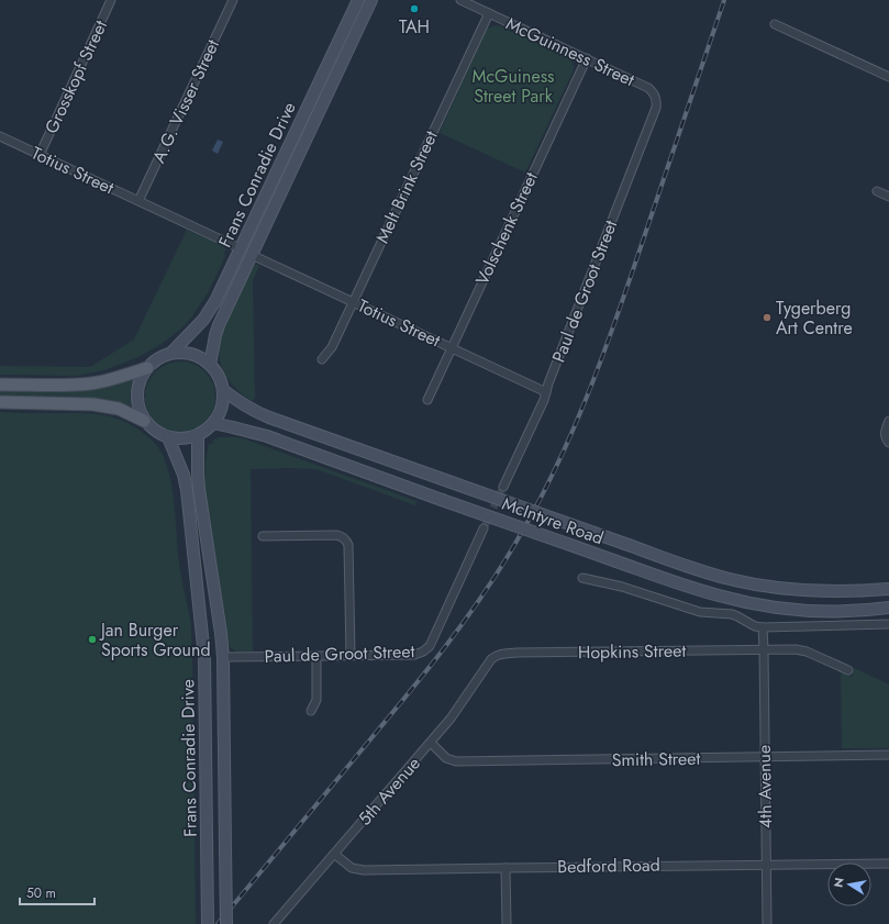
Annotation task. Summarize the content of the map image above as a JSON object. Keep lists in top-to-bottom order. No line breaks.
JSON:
{"streets":{"main road":["Frans Conradie Drive","McIntyre Road"],"street":["McGuinness Street","Grosskopf Street","A.G. Visser Street","Totius Street","Melt Brink Street","Volschenk Street","Paul de Groot Street","Hopkins Street","Smith Street","4th Avenue","5th Avenue","Bedford Road"]},"crossings":[["McGuinness Street","Melt Brink Street"],["McGuinness Street","Volschenk Street"],["McGuinness Street","Paul de Groot Street"],["Grosskopf Street","Totius Street"],["A.G. Visser Street","Totius Street"],["Totius Street","Frans Conradie Drive"],["Totius Street","Melt Brink Street"],["Totius Street","Volschenk Street"],["Totius Street","Paul de Groot Street"],["Frans Conradie Drive","Paul de Groot Street"],["Frans Conradie Drive","McIntyre Road"],["Hopkins Street","4th Avenue"],["Hopkins Street","5th Avenue"],["Smith Street","4th Avenue"],["Smith Street","5th Avenue"],["4th Avenue","Bedford Road"],["5th Avenue","Bedford Road"]],"parks":["McGuiness Street Park"],"places":["TAH","Tygerberg Art Centre","Jan Burger Sports Ground"],"scale_bar":"50 m","north":"left"}
